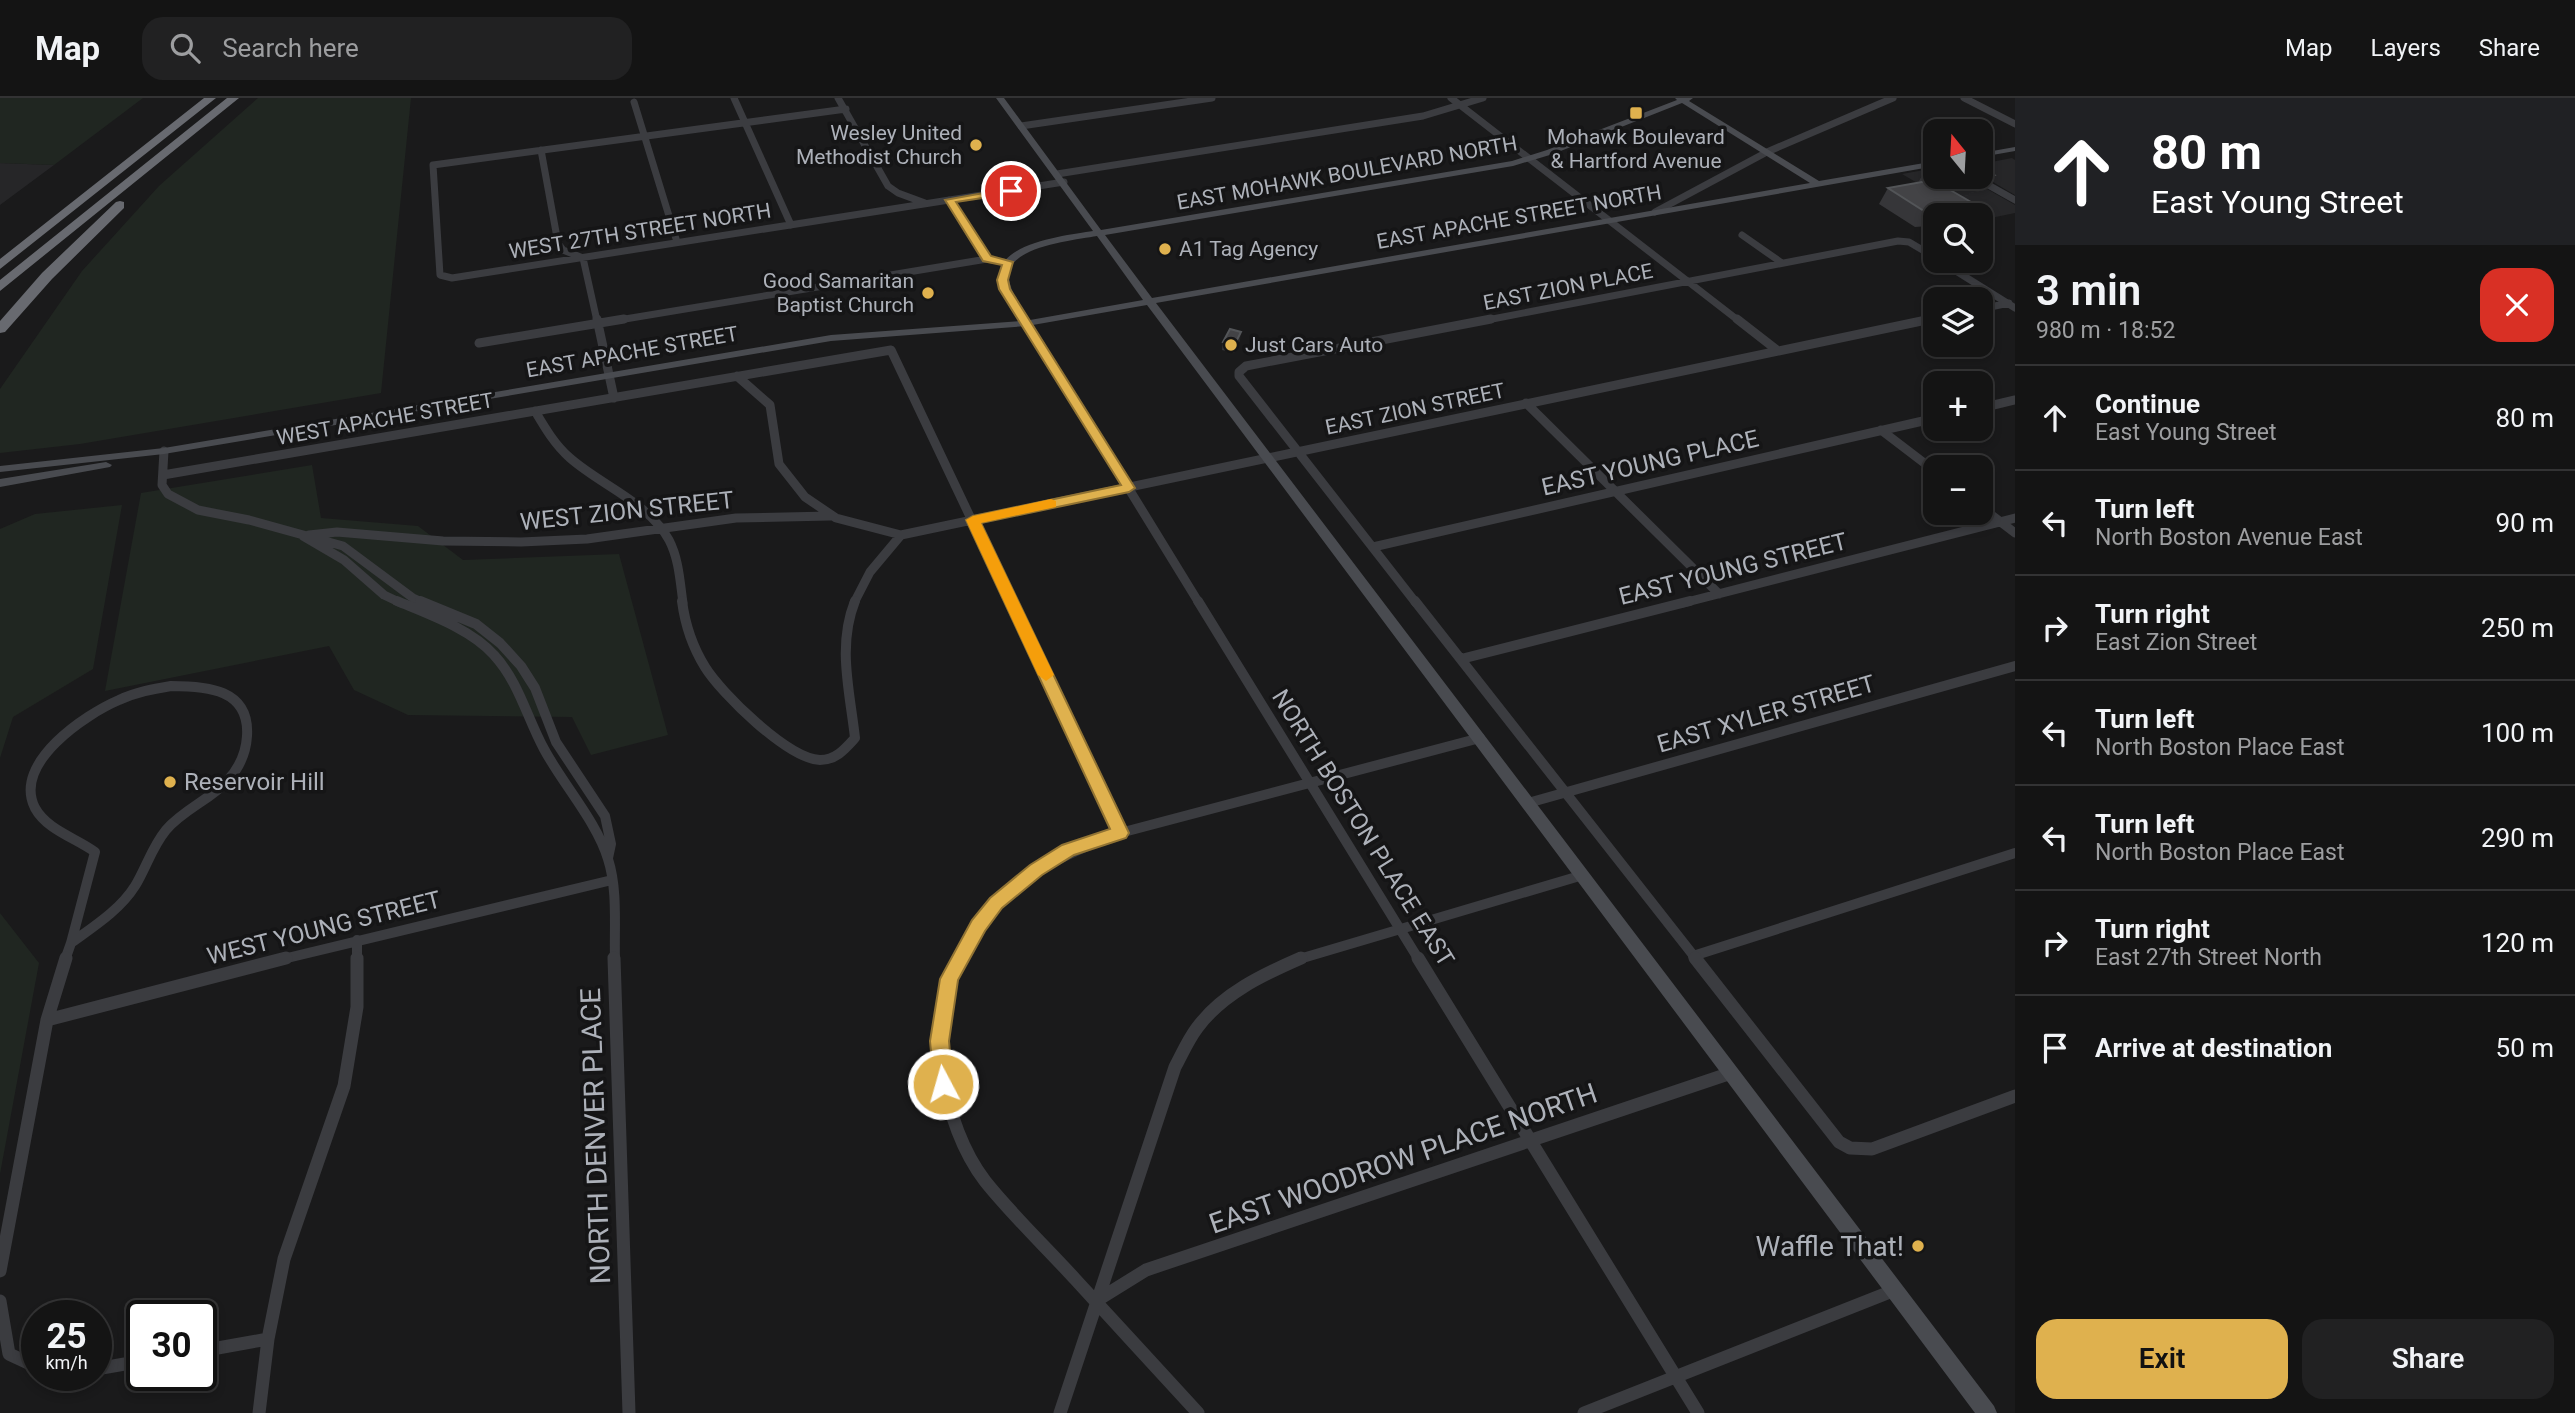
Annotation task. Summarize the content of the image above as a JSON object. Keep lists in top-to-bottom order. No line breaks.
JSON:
{"streets":{"main road":["EAST MOHAWK BOULEVARD NORTH","EAST APACHE STREET NORTH","EAST APACHE STREET","NORTH BOSTON PLACE EAST"],"street":["WEST 27TH STREET NORTH","EAST ZION PLACE","EAST ZION STREET","WEST APACHE STREET","EAST YOUNG PLACE","WEST ZION STREET","EAST YOUNG STREET","EAST XYLER STREET","WEST YOUNG STREET","NORTH DENVER PLACE","EAST WOODROW PLACE NORTH"]},"crossings":[["EAST MOHAWK BOULEVARD NORTH","NORTH BOSTON PLACE EAST"],["EAST APACHE STREET NORTH","EAST APACHE STREET"],["EAST ZION PLACE","EAST ZION STREET"],["EAST APACHE STREET","EAST ZION STREET"],["EAST APACHE STREET","WEST APACHE STREET"],["EAST APACHE STREET","NORTH BOSTON PLACE EAST"],["EAST ZION STREET","NORTH BOSTON PLACE EAST"],["WEST APACHE STREET","NORTH DENVER PLACE"],["WEST ZION STREET","NORTH DENVER PLACE"],["NORTH BOSTON PLACE EAST","EAST WOODROW PLACE NORTH"],["WEST YOUNG STREET","NORTH DENVER PLACE"]],"places":{"transit":["Mohawk Boulevard & Hartford Avenue"],"other":["Wesley United Methodist Church","A1 Tag Agency","Good Samaritan Baptist Church","Just Cars Auto","Reservoir Hill","Waffle That!"]},"north":"top","page":{"header":"Map","search":"Search here","nav":["Map","Layers","Share"],"turn":["80 m","East Young Street"],"map_buttons":["+","−"],"heading":["3 min","980 m · 18:52"],"list":[{"name":"Continue","note":"East Young Street","value":"80 m"},{"name":"Turn left","note":"North Boston Avenue East","value":"90 m"},{"name":"Turn right","note":"East Zion Street","value":"250 m"},{"name":"Turn left","note":"North Boston Place East","value":"100 m"},{"name":"Turn left","note":"North Boston Place East","value":"290 m"},{"name":"Turn right","note":"East 27th Street North","value":"120 m"},{"name":"Arrive at destination","value":"50 m"}],"speed":"25 km/h","limit":"30","buttons":["Exit","Share"]}}
